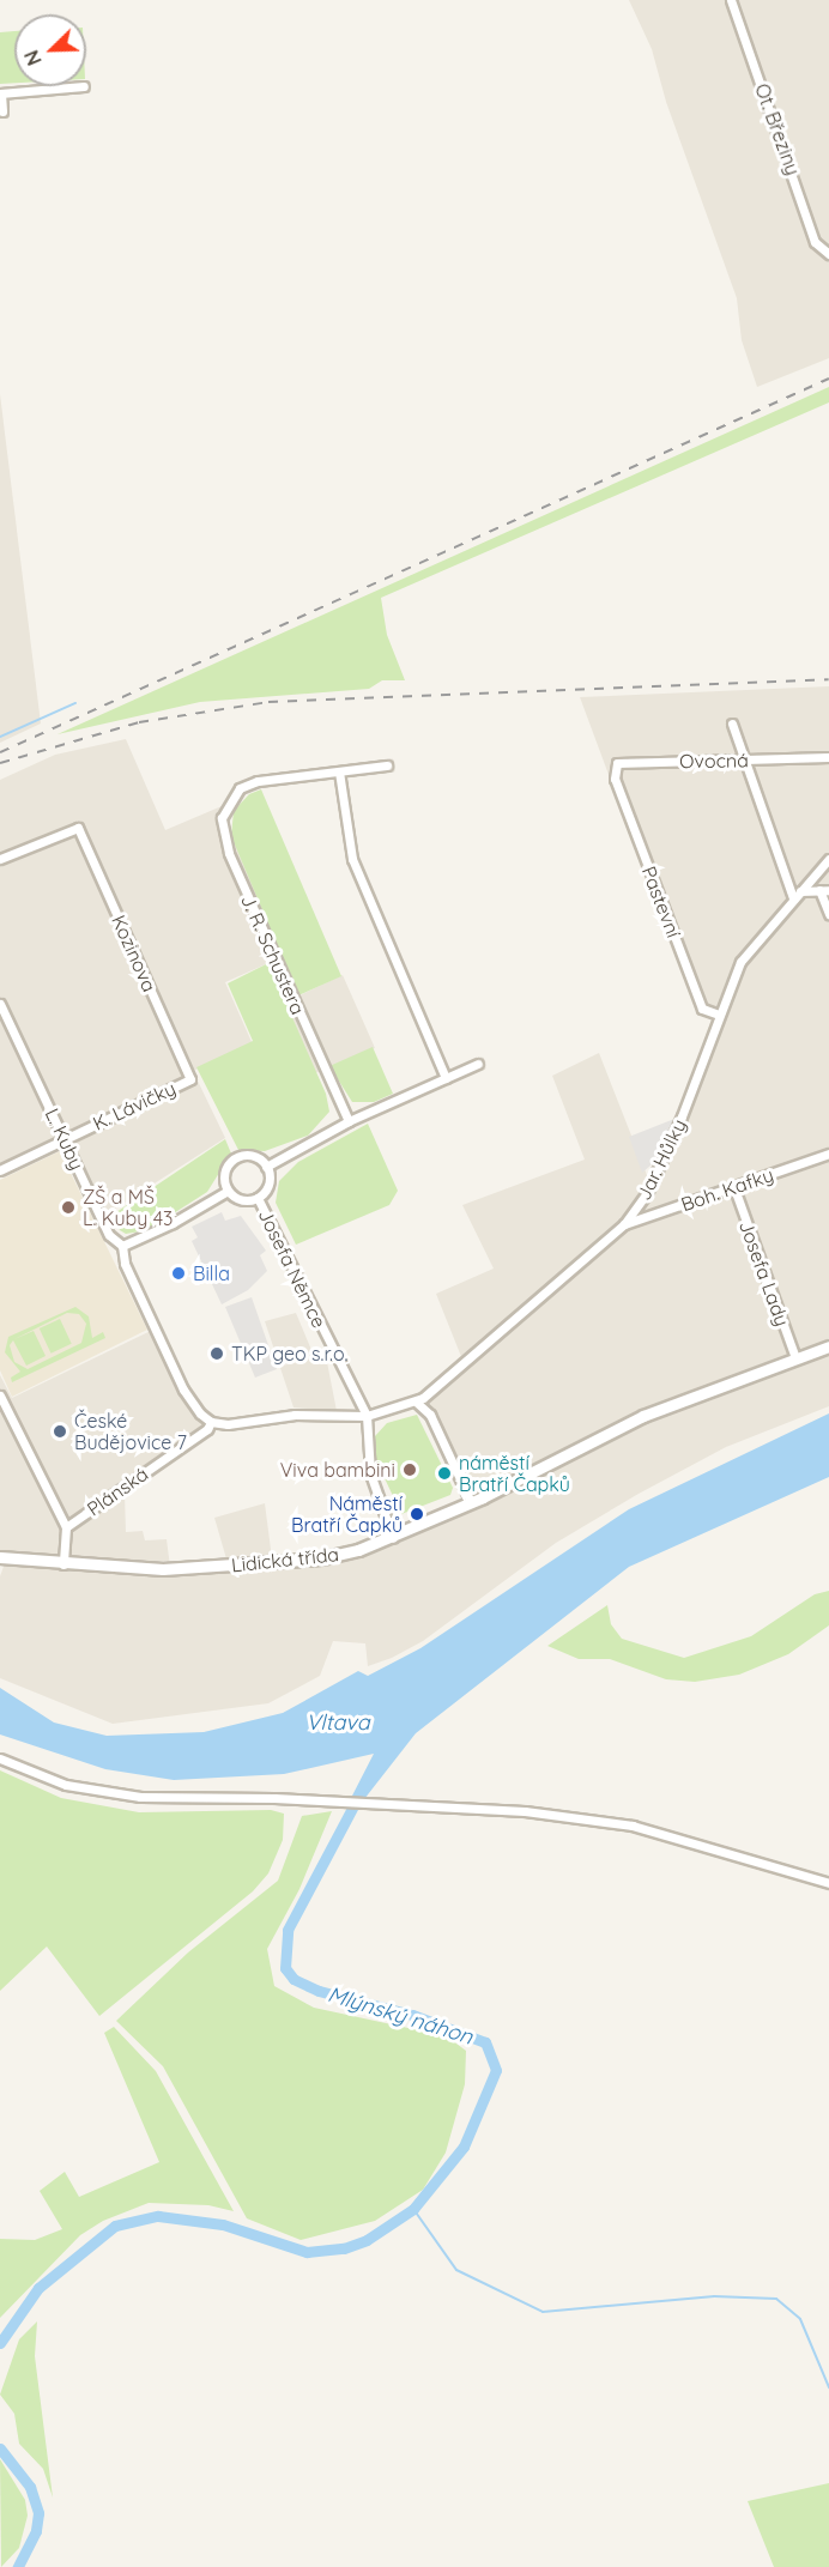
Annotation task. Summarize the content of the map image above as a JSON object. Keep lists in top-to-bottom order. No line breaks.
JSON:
{"streets":{"street":["Ot. Březiny","Ovocná","Pastevní","Kozinova","J. R. Schustera","K. Lávičky","L. Kuby","Jar. Hůlky","Boh. Kafky","Josefa Němce","Josefa Lady","Plánská","Lidická třída"]},"crossings":[["Ovocná","Pastevní"],["Pastevní","Jar. Hůlky"],["Kozinova","K. Lávičky"],["K. Lávičky","L. Kuby"],["L. Kuby","Plánská"],["Jar. Hůlky","Boh. Kafky"],["Boh. Kafky","Josefa Lady"],["Josefa Lady","Lidická třída"],["Plánská","Lidická třída"]],"water":["Vltava","Mlýnský náhon"],"places":["ZŠ a MŠ L. Kuby 43","Billa","TKP geo s.r.o.","České Budějovice 7","Viva bambini","náměstí Bratří Čapků","Náměstí Bratří Čapků"],"north":"bottom left"}
